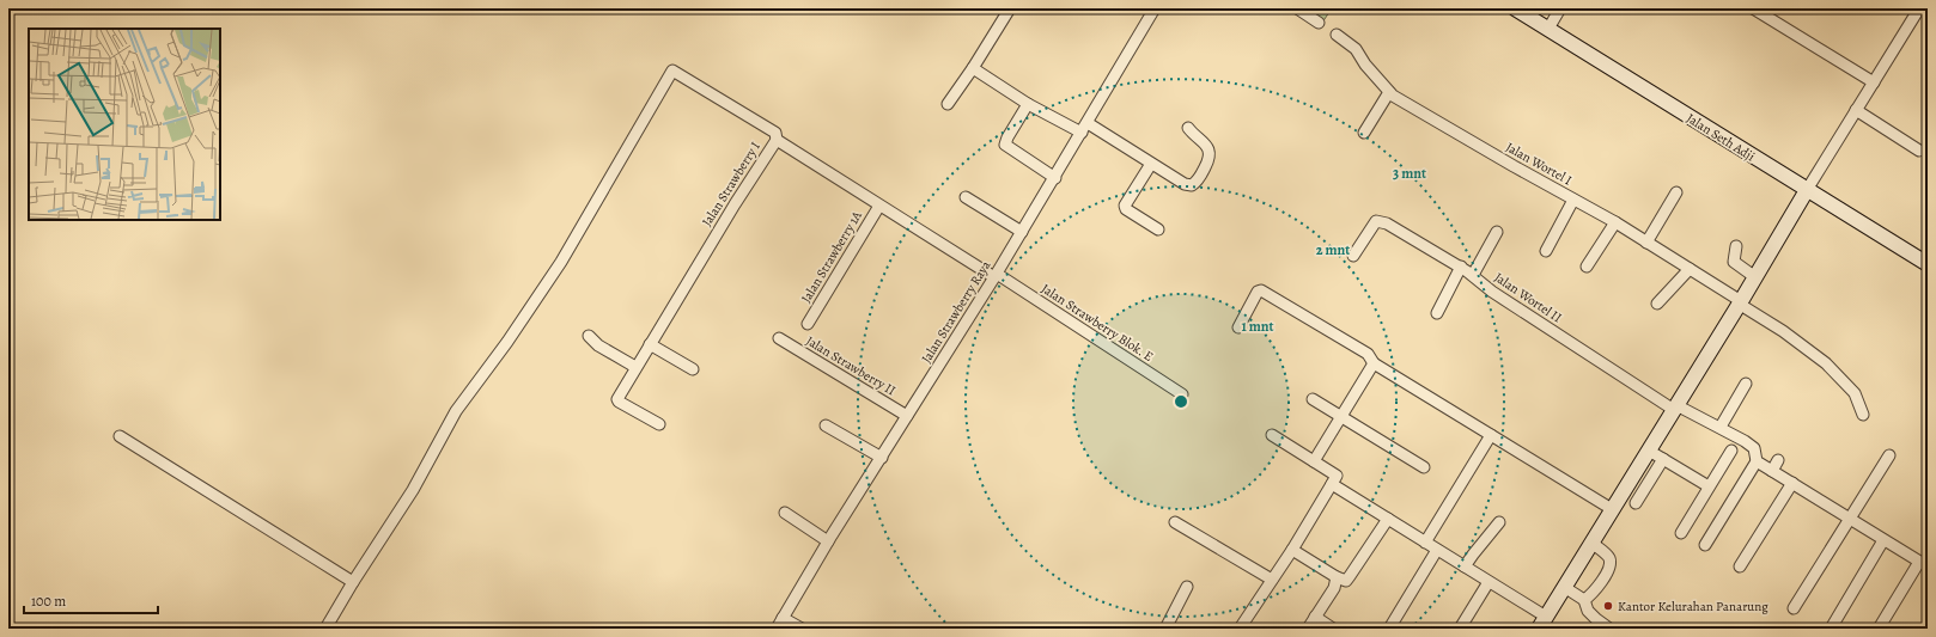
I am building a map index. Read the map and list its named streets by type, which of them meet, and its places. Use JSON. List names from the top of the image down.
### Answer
{
  "streets": {
    "street": [
      "Jalan Seth Adji",
      "Jalan Wortel I",
      "Jalan Strawberry I",
      "Jalan Strawberry 1A",
      "Jalan Wortel II",
      "Jalan Strawberry Raya",
      "Jalan Strawberry Blok. E",
      "Jalan Strawberry II"
    ]
  },
  "crossings": [
    ["Jalan Strawberry I", "Jalan Strawberry 1A"],
    ["Jalan Strawberry I", "Jalan Strawberry Raya"],
    ["Jalan Strawberry I", "Jalan Strawberry Blok. E"],
    ["Jalan Strawberry Raya", "Jalan Strawberry Blok. E"],
    ["Jalan Strawberry Raya", "Jalan Strawberry II"]
  ],
  "places": ["Kantor Kelurahan Panarung"],
  "scale_bar": "100 m",
  "rings": ["3 mnt", "2 mnt", "1 mnt"]
}
